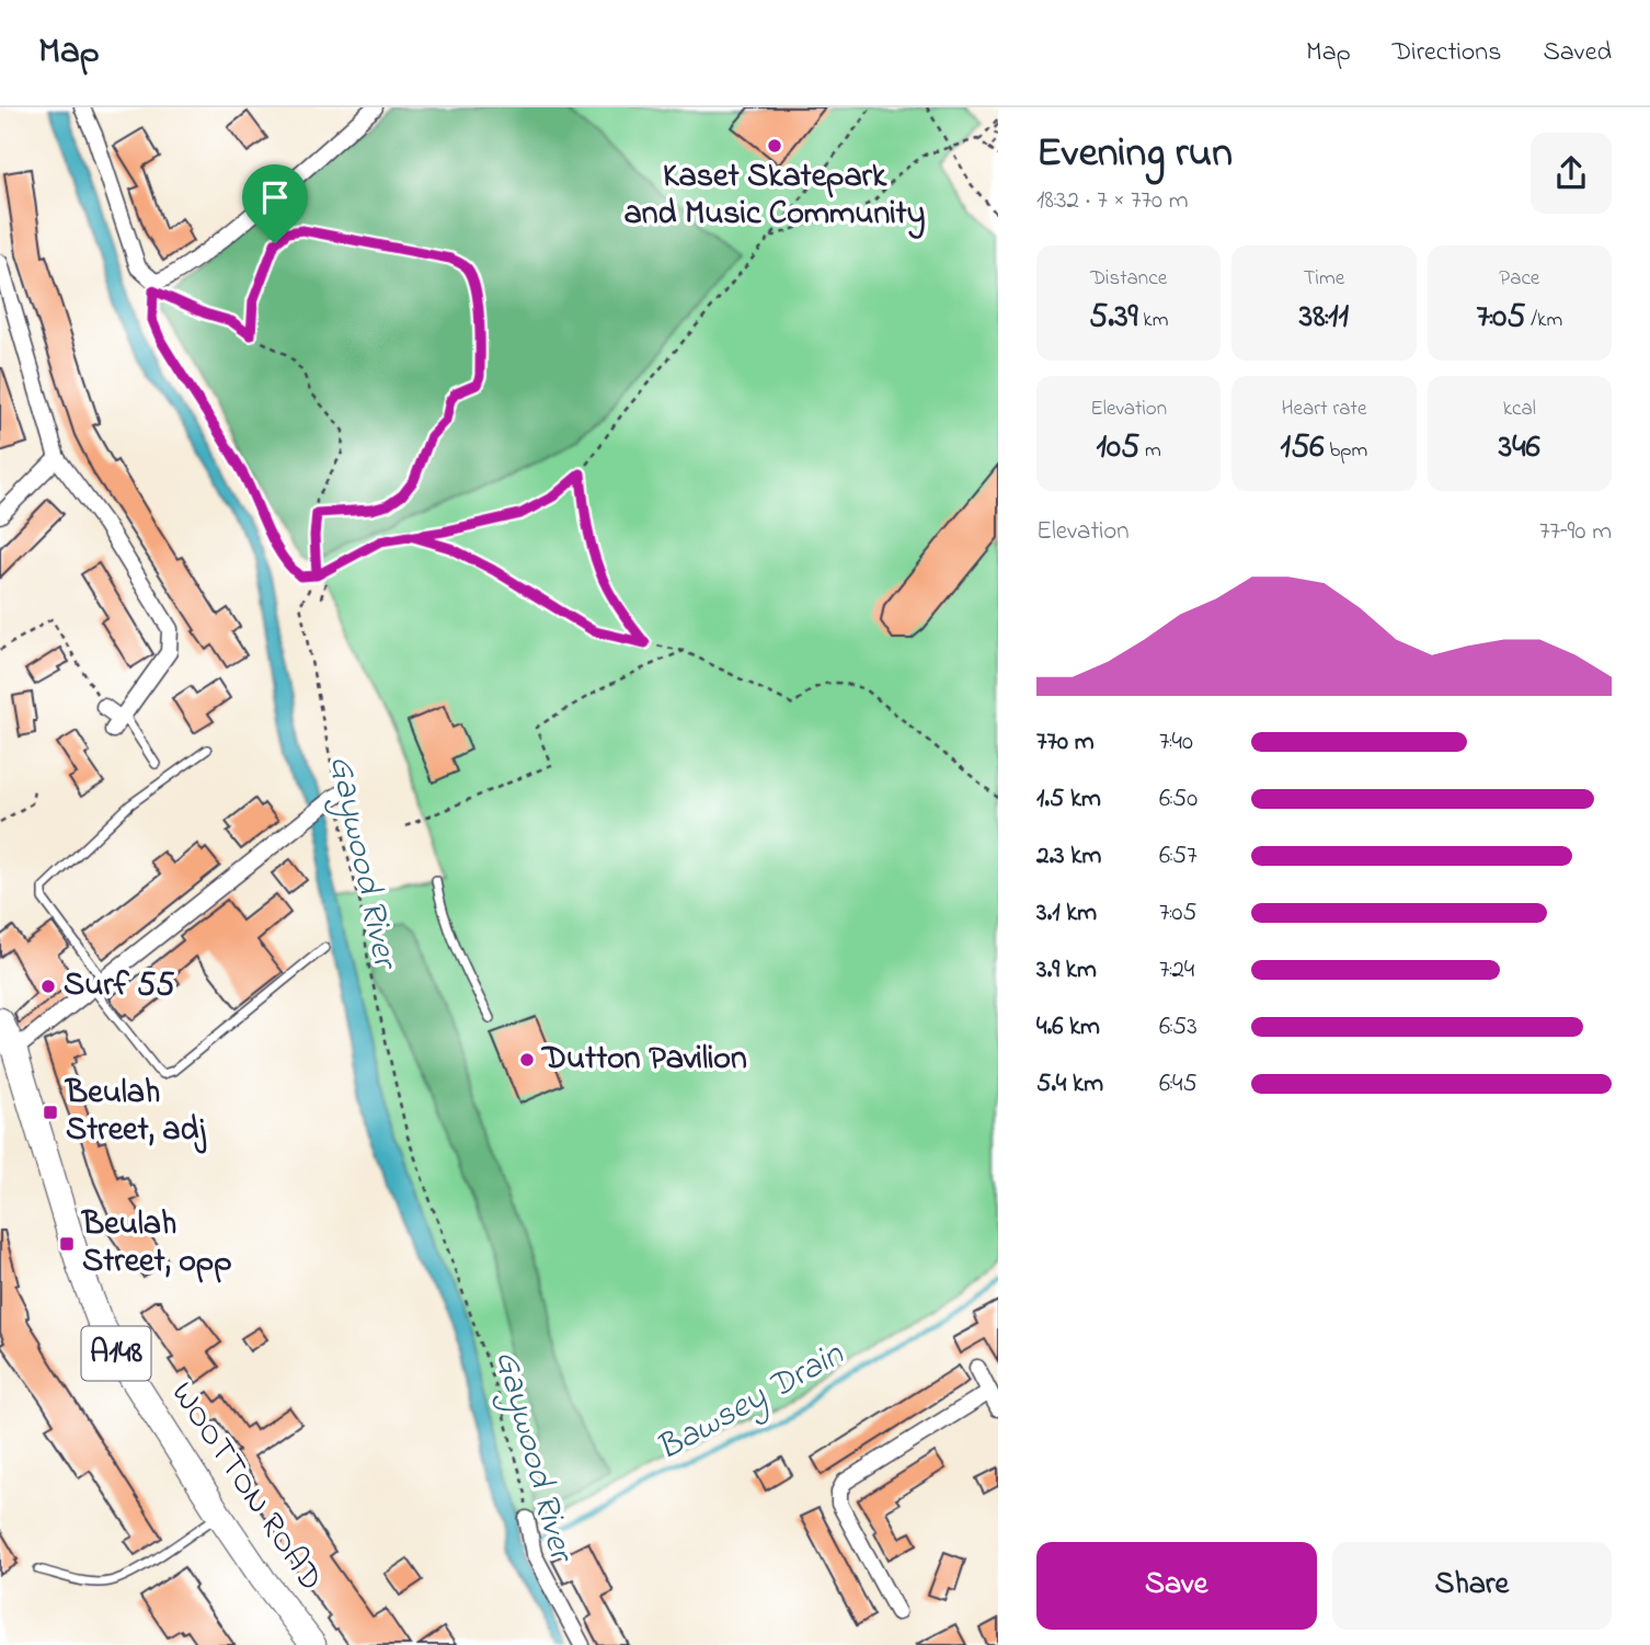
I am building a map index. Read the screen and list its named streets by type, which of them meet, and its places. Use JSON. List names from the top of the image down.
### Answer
{
  "streets": {
    "main road": ["A148", "WOOTTON ROAD"]
  },
  "water": ["Gaywood River", "Bawsey Drain"],
  "places": {
    "other": ["Kaset Skatepark and Music Community", "Surf 55", "Dutton Pavilion"],
    "transit": ["Beulah Street, adj", "Beulah Street, opp"]
  },
  "page": {
    "header": "Map",
    "nav": ["Map", "Directions", "Saved"],
    "heading": ["Evening run", "18:32 · 7 × 770 m"],
    "stats": [
      ["Distance", "5.39 km"],
      ["Time", "38:11"],
      ["Pace", "7:05 /km"],
      ["Elevation", "105 m"],
      ["Heart rate", "156 bpm"],
      ["kcal", "346"]
    ],
    "chart": ["Elevation", "77–90 m"],
    "list": [
      {
        "name": "770 m",
        "note": "7:40"
      },
      {
        "name": "1.5 km",
        "note": "6:50"
      },
      {
        "name": "2.3 km",
        "note": "6:57"
      },
      {
        "name": "3.1 km",
        "note": "7:05"
      },
      {
        "name": "3.9 km",
        "note": "7:24"
      },
      {
        "name": "4.6 km",
        "note": "6:53"
      },
      {
        "name": "5.4 km",
        "note": "6:45"
      }
    ],
    "buttons": ["Save", "Share"]
  }
}
